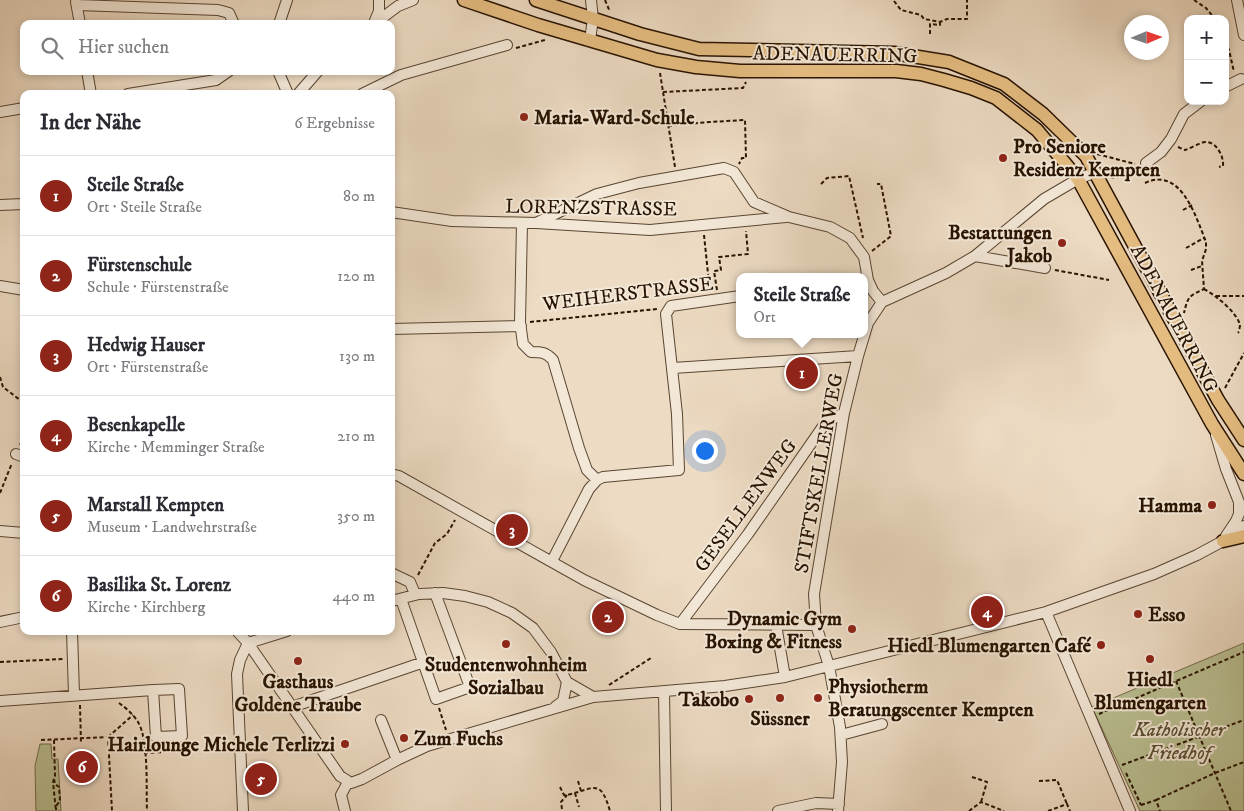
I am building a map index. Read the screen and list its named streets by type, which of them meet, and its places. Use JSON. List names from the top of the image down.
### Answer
{
  "streets": {
    "main road": ["ADENAUERRING"],
    "street": [
      "LORENZSTRASSE",
      "WEIHERSTRASSE",
      "STIFTSKELLERWEG",
      "GESELLENWEG"
    ]
  },
  "crossings": [
    ["STIFTSKELLERWEG", "GESELLENWEG"]
  ],
  "parks": ["Katholischer Friedhof"],
  "places": [
    "Maria-Ward-Schule",
    "Pro Seniore Residenz Kempten",
    "Bestattungen Jakob",
    "Hamma",
    "Esso",
    "Dynamic Gym Boxing & Fitness",
    "Studentenwohnheim Sozialbau",
    "Hiedl Blumengarten Café",
    "Hiedl Blumengarten",
    "Gasthaus Goldene Traube",
    "Süssner",
    "Physiotherm Beratungscenter Kempten",
    "Takobo",
    "Zum Fuchs",
    "Hairlounge Michele Terlizzi"
  ],
  "north": "right",
  "page": {
    "map_buttons": ["+", "−"],
    "search": "Hier suchen",
    "heading": ["In der Nähe", "6 Ergebnisse"],
    "list": [
      {
        "mark": "1",
        "name": "Steile Straße",
        "note": "Ort · Steile Straße",
        "value": "80 m"
      },
      {
        "mark": "2",
        "name": "Fürstenschule",
        "note": "Schule · Fürstenstraße",
        "value": "120 m"
      },
      {
        "mark": "3",
        "name": "Hedwig Hauser",
        "note": "Ort · Fürstenstraße",
        "value": "130 m"
      },
      {
        "mark": "4",
        "name": "Besenkapelle",
        "note": "Kirche · Memminger Straße",
        "value": "210 m"
      },
      {
        "mark": "5",
        "name": "Marstall Kempten",
        "note": "Museum · Landwehrstraße",
        "value": "350 m"
      },
      {
        "mark": "6",
        "name": "Basilika St. Lorenz",
        "note": "Kirche · Kirchberg",
        "value": "440 m"
      }
    ],
    "popup": ["Steile Straße", "Ort"],
    "pins": [
      "1",
      "3",
      "4",
      "2",
      "6",
      "5"
    ]
  }
}
